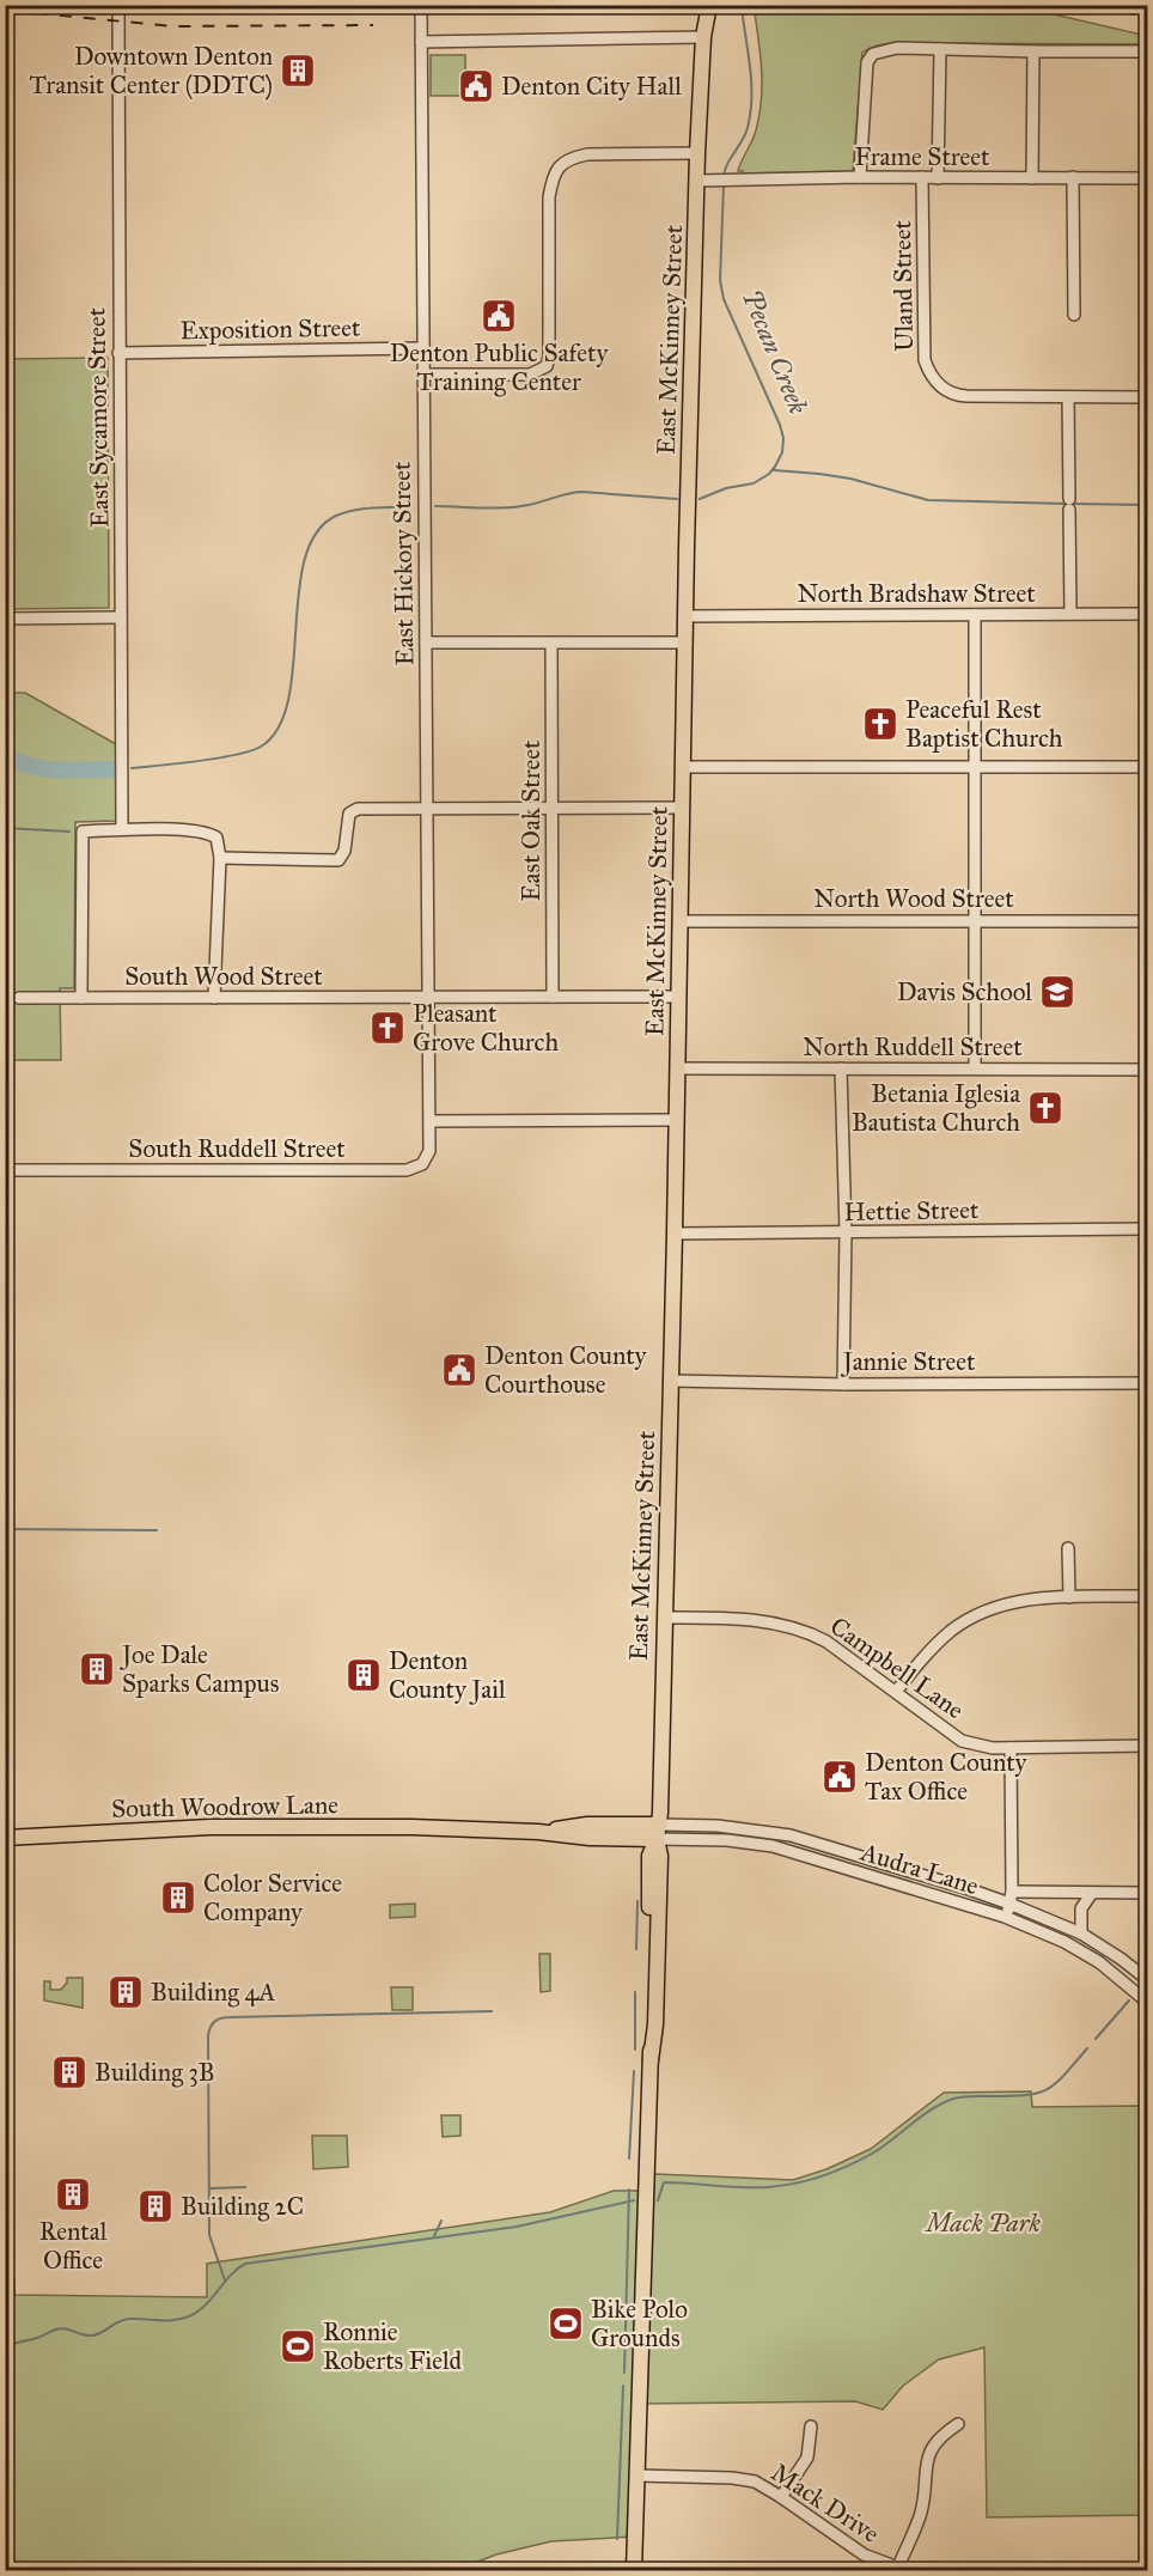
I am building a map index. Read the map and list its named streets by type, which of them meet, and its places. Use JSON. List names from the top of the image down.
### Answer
{
  "streets": {
    "main road": ["East McKinney Street", "South Woodrow Lane"],
    "street": [
      "Frame Street",
      "Uland Street",
      "Exposition Street",
      "East Sycamore Street",
      "East Hickory Street",
      "North Bradshaw Street",
      "East Oak Street",
      "North Wood Street",
      "South Wood Street",
      "North Ruddell Street",
      "South Ruddell Street",
      "Hettie Street",
      "Jannie Street",
      "Campbell Lane",
      "Audra Lane",
      "Mack Drive"
    ]
  },
  "crossings": [
    ["Frame Street", "Uland Street"],
    ["Frame Street", "East McKinney Street"],
    ["Exposition Street", "East Sycamore Street"],
    ["Exposition Street", "East Hickory Street"],
    ["East McKinney Street", "North Bradshaw Street"],
    ["East McKinney Street", "North Wood Street"],
    ["East McKinney Street", "North Ruddell Street"],
    ["East McKinney Street", "Hettie Street"],
    ["East McKinney Street", "Jannie Street"],
    ["East McKinney Street", "Campbell Lane"],
    ["East McKinney Street", "South Woodrow Lane"],
    ["East McKinney Street", "Audra Lane"],
    ["East McKinney Street", "Mack Drive"],
    ["East Hickory Street", "South Wood Street"],
    ["East Hickory Street", "South Ruddell Street"],
    ["South Woodrow Lane", "Audra Lane"]
  ],
  "water": ["Pecan Creek"],
  "parks": ["Mack Park"],
  "places": {
    "building": [
      "Downtown Denton Transit Center (DDTC)",
      "Joe Dale Sparks Campus",
      "Denton County Jail",
      "Color Service Company",
      "Building 4A",
      "Building 3B",
      "Rental Office",
      "Building 2C"
    ],
    "public building": [
      "Denton City Hall",
      "Denton Public Safety Training Center",
      "Denton County Courthouse",
      "Denton County Tax Office"
    ],
    "church": ["Peaceful Rest Baptist Church", "Pleasant Grove Church", "Betania Iglesia Bautista Church"],
    "school or university": ["Davis School"],
    "sports": ["Bike Polo Grounds", "Ronnie Roberts Field"]
  }
}
